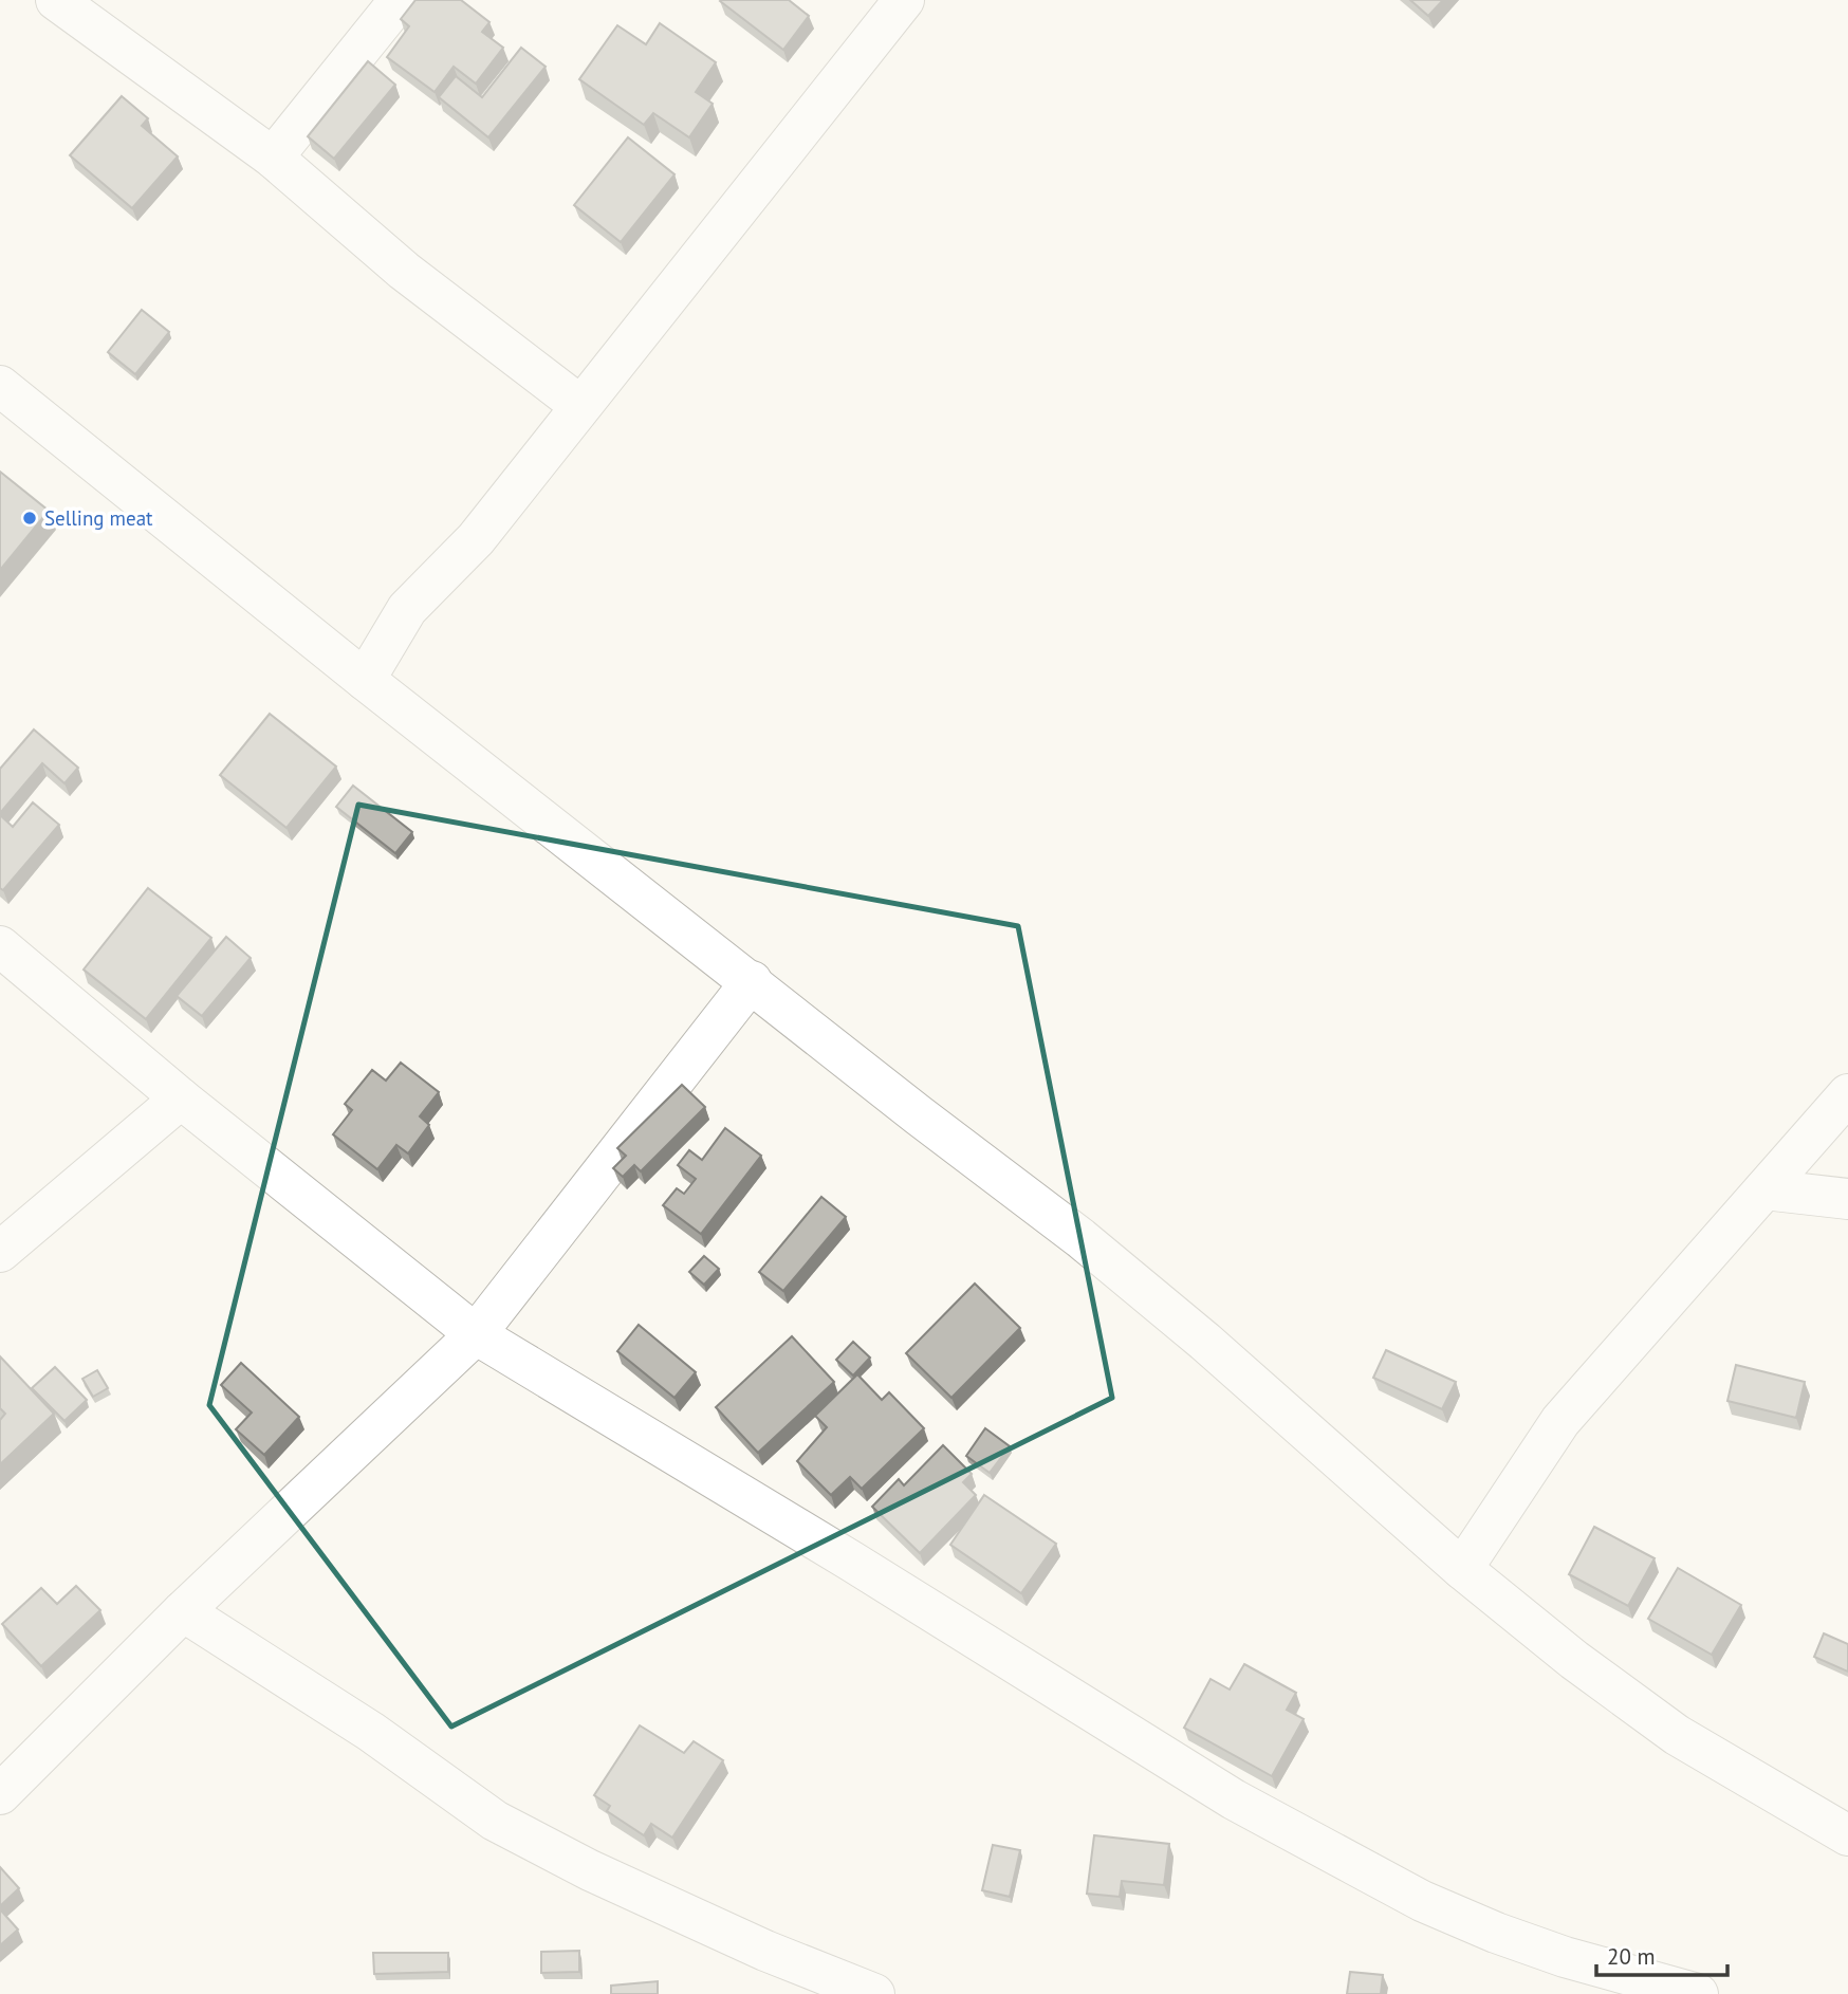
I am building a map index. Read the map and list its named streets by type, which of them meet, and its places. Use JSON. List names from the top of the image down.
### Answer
{
  "places": ["Selling meat"],
  "scale_bar": "20 m"
}
